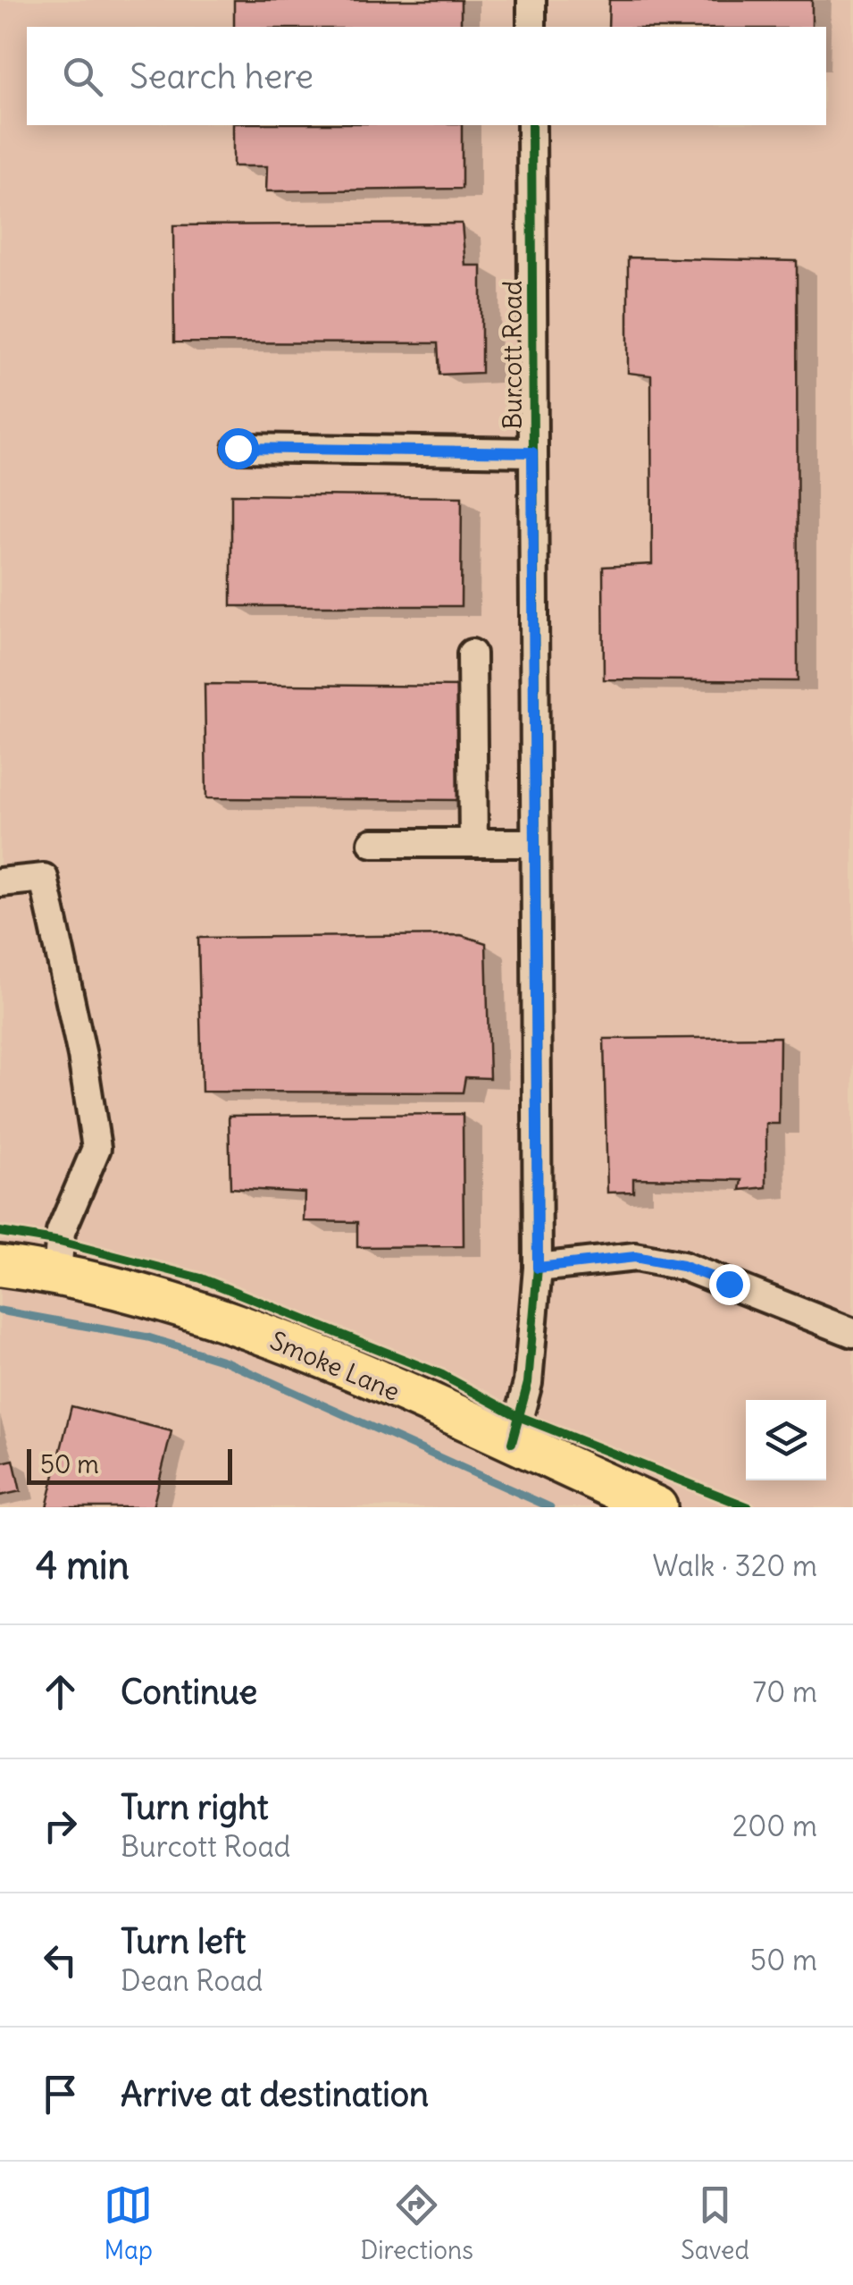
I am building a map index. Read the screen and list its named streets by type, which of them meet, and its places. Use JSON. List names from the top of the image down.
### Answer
{
  "streets": {
    "highway": ["Smoke Lane"],
    "street": ["Burcott Road"]
  },
  "crossings": [
    ["Burcott Road", "Smoke Lane"]
  ],
  "scale_bar": "50 m",
  "page": {
    "search": "Search here",
    "scale": "50 m",
    "heading": ["4 min", "Walk · 320 m"],
    "list": [
      ["Continue", "70 m"],
      ["Turn right", "Burcott Road", "200 m"],
      ["Turn left", "Dean Road", "50 m"],
      "Arrive at destination"
    ],
    "nav": ["Map", "Directions", "Saved"]
  }
}
